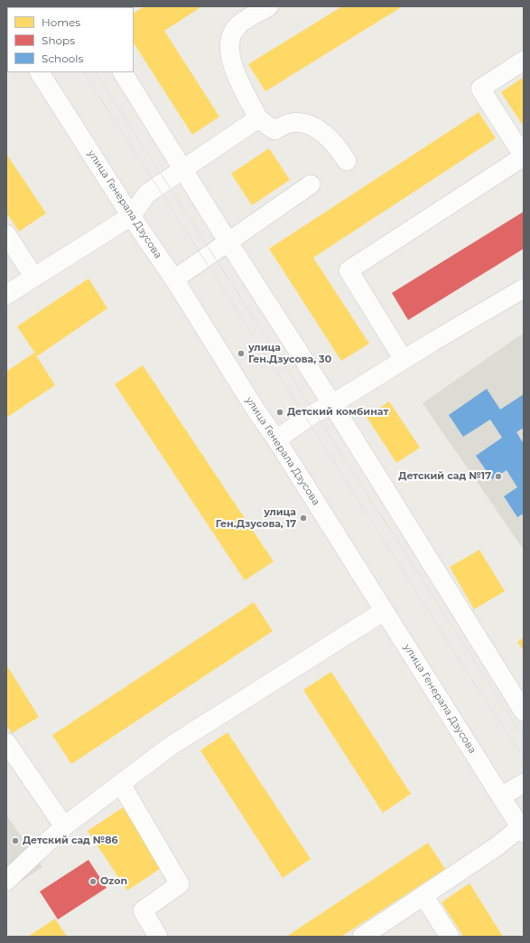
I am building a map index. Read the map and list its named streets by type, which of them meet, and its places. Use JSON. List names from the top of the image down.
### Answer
{
  "streets": {
    "street": ["улица Генерала Дзусова"]
  },
  "places": [
    "улица Ген.Дзусова, 30",
    "Детский комбинат",
    "Детский сад №17",
    "улица Ген.Дзусова, 17",
    "Детский сад №86",
    "Ozon"
  ],
  "legend": ["Homes", "Shops", "Schools"]
}
